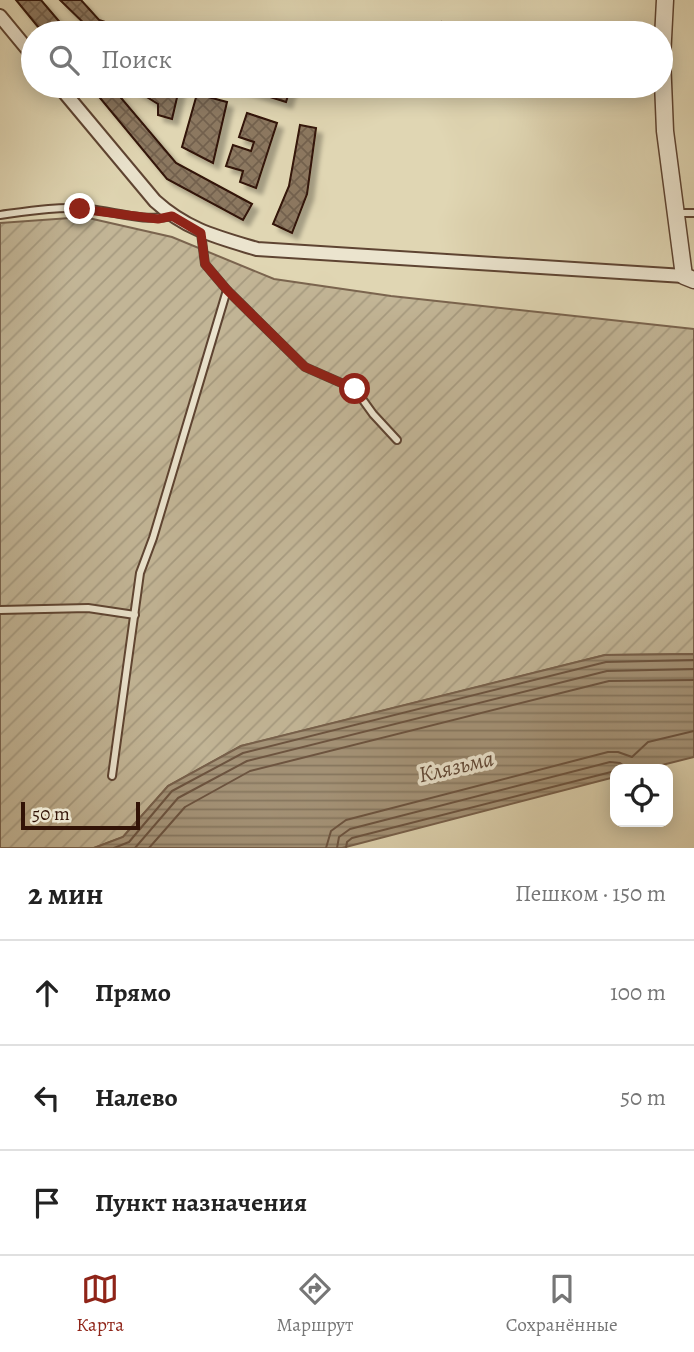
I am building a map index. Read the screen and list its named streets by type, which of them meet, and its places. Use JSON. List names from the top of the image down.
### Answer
{
  "water": ["Клязьма"],
  "scale_bar": "50 m",
  "page": {
    "search": "Поиск",
    "scale": "50 m",
    "heading": ["2 мин", "Пешком · 150 m"],
    "list": [
      ["Прямо", "100 m"],
      ["Налево", "50 m"],
      "Пункт назначения"
    ],
    "nav": ["Карта", "Маршрут", "Сохранённые"]
  }
}
